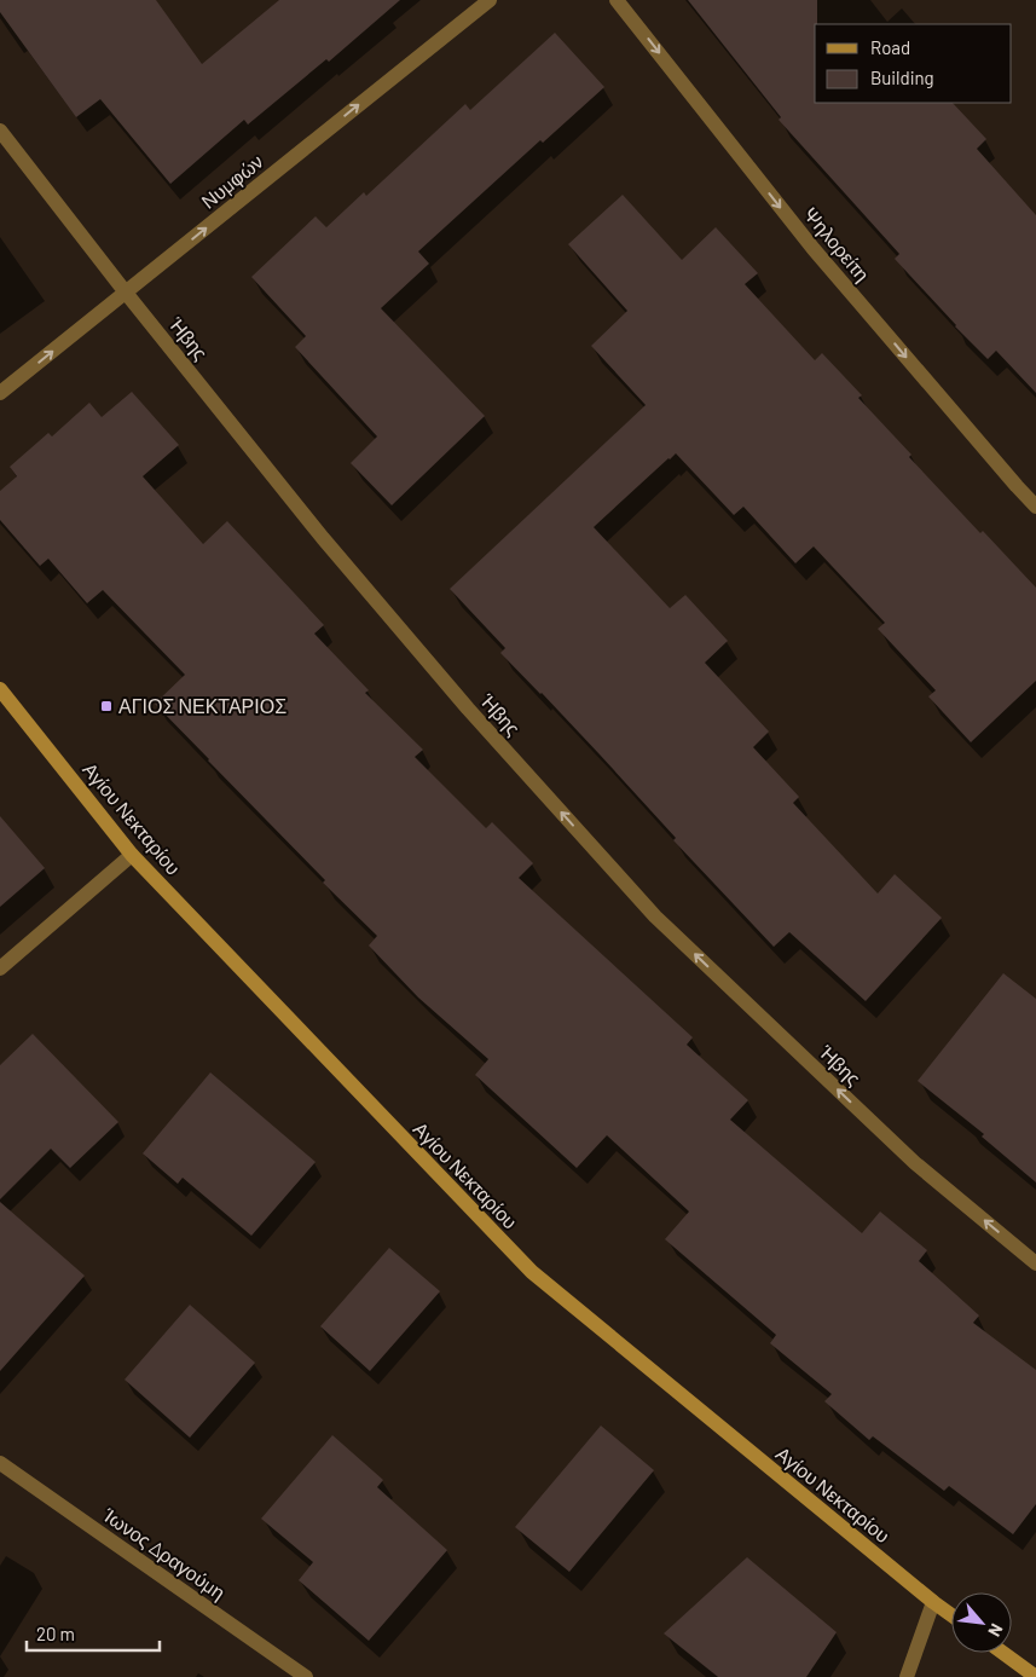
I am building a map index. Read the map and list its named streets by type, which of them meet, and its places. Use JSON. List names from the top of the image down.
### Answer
{
  "streets": {
    "street": [
      "Νυμφών",
      "Ψηλορείτη",
      "Ήβης",
      "Αγίου Νεκταρίου",
      "Ίωνος Δραγούμη"
    ]
  },
  "crossings": [
    ["Νυμφών", "Ήβης"]
  ],
  "one_way": ["Νυμφών", "Ψηλορείτη", "Ήβης"],
  "places": {
    "transit": ["ΑΓΙΟΣ ΝΕΚΤΑΡΙΟΣ"]
  },
  "legend": ["Road", "Building"],
  "scale_bar": "20 m",
  "north": "bottom right"
}
